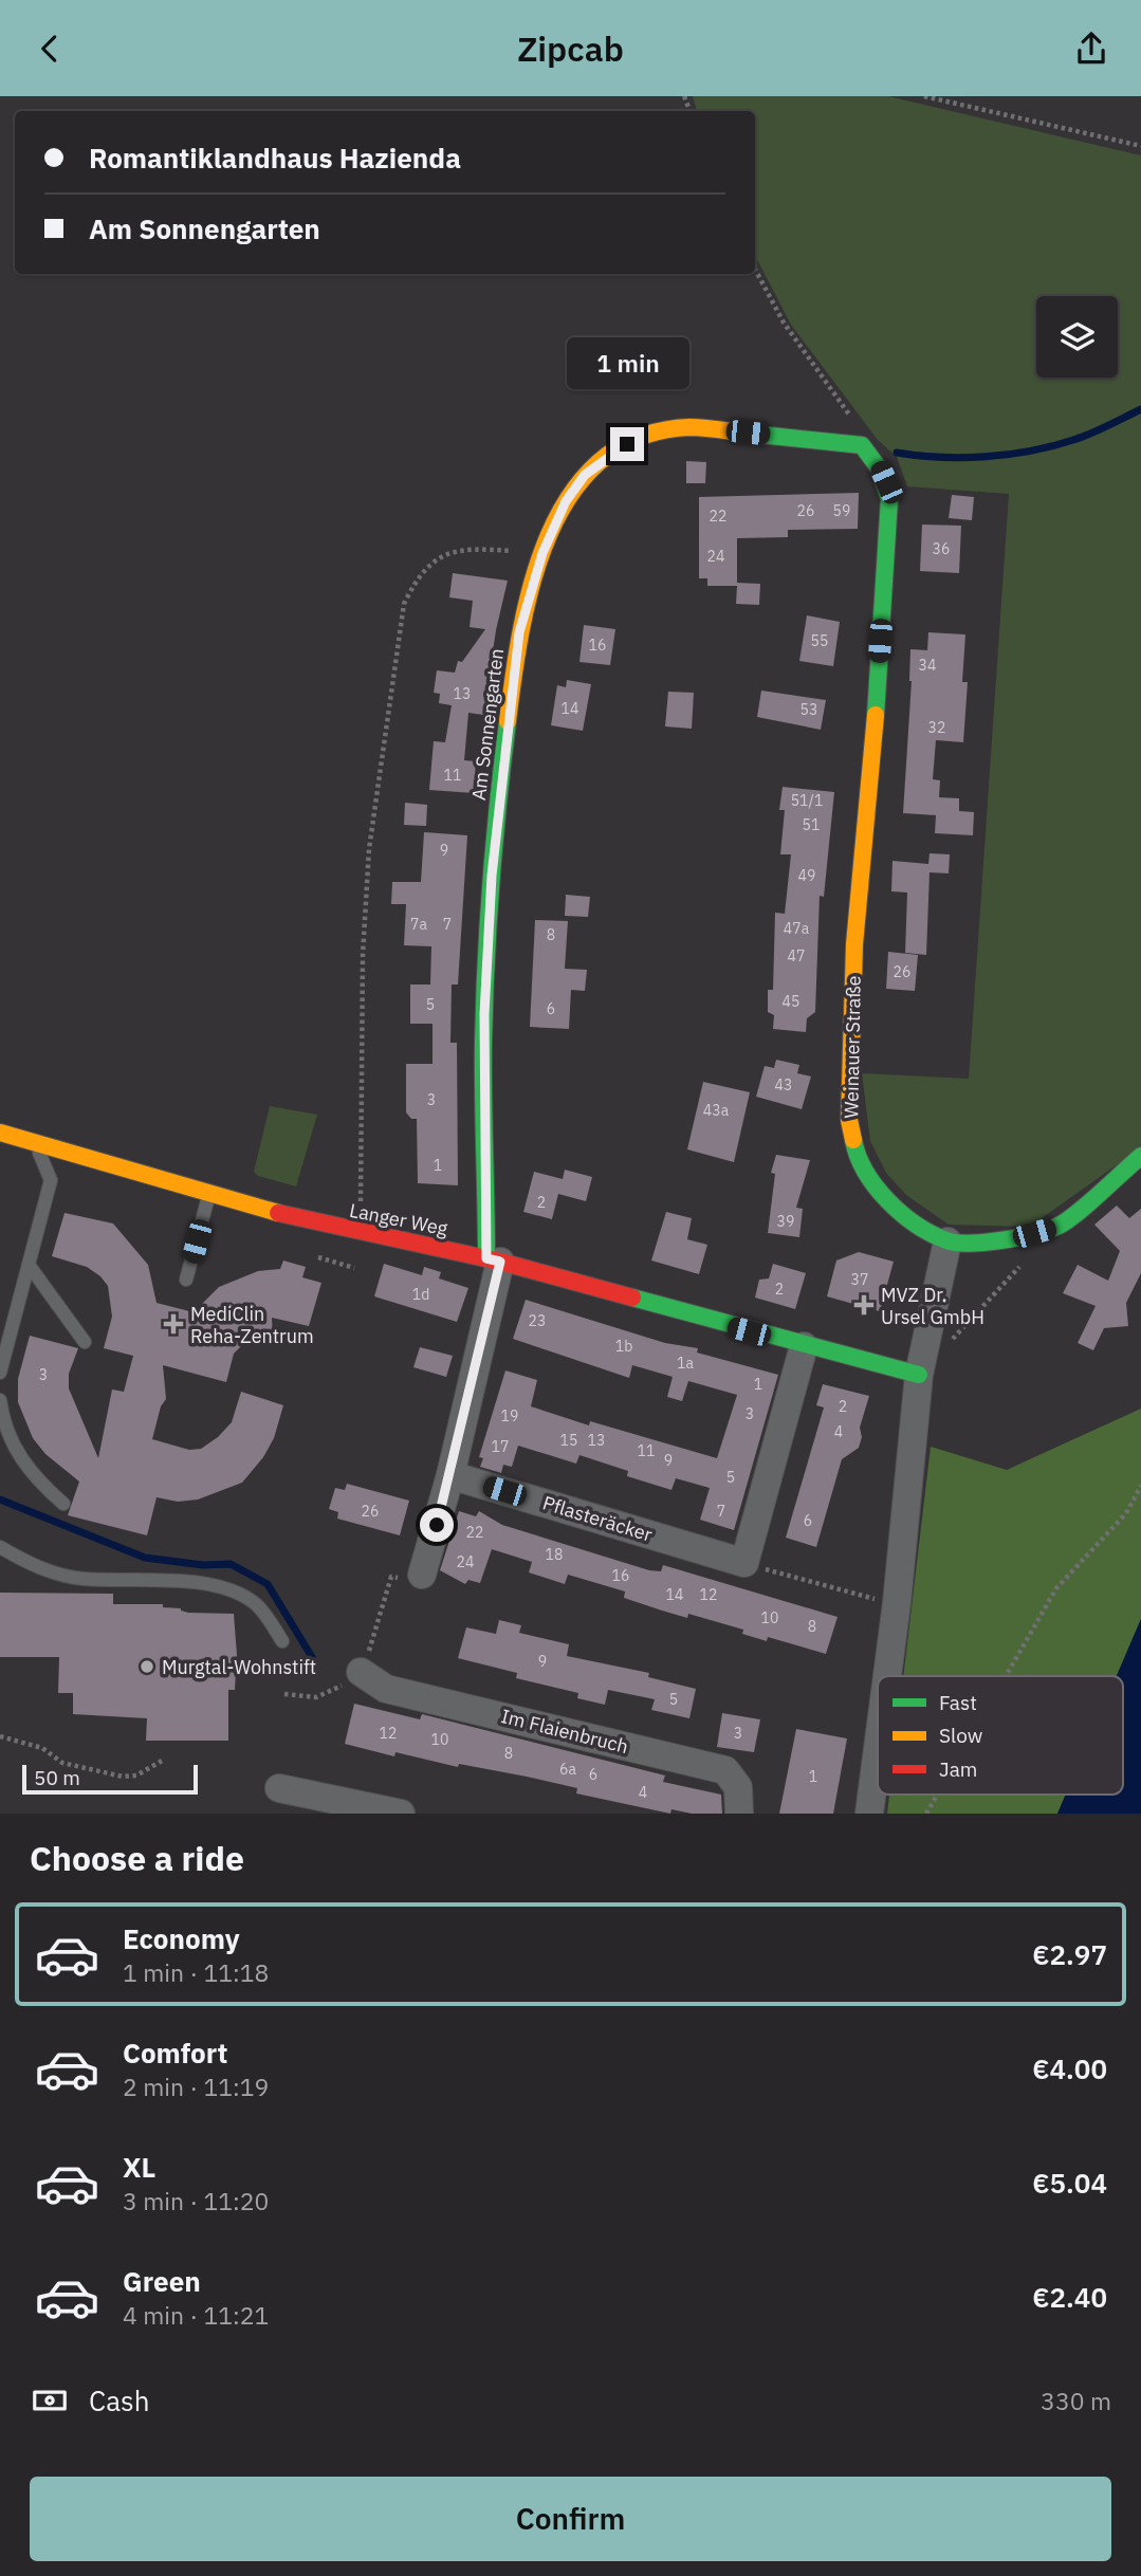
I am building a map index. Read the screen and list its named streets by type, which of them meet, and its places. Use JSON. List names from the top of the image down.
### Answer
{
  "streets": {
    "street": [
      "Am Sonnengarten",
      "Weinauer Straße",
      "Langer Weg",
      "Pflasteräcker",
      "Im Flaienbruch"
    ]
  },
  "crossings": [
    ["Am Sonnengarten", "Weinauer Straße"],
    ["Am Sonnengarten", "Langer Weg"]
  ],
  "places": {
    "health": ["MVZ Dr. Ursel GmbH", "MediClin Reha-Zentrum"],
    "other": ["Murgtal-Wohnstift"]
  },
  "house_numbers": [
    "26",
    "59",
    "22",
    "36",
    "24",
    "55",
    "16",
    "34",
    "13",
    "14",
    "53",
    "32",
    "11",
    "51/1",
    "51",
    "9",
    "49",
    "7a",
    "7",
    "47a",
    "8",
    "47",
    "26",
    "45",
    "5",
    "6",
    "43",
    "3",
    "43a",
    "1",
    "2",
    "39",
    "37",
    "2",
    "1d",
    "23",
    "1b",
    "1a",
    "3",
    "1",
    "2",
    "3",
    "19",
    "4",
    "15",
    "13",
    "17",
    "11",
    "9",
    "5",
    "26",
    "7",
    "6",
    "22",
    "18",
    "24",
    "16",
    "14",
    "12",
    "10",
    "8",
    "9",
    "5",
    "12",
    "3",
    "10",
    "8",
    "6a",
    "6",
    "1",
    "4"
  ],
  "legend": ["Fast", "Slow", "Jam"],
  "scale_bar": "50 m",
  "page": {
    "header": "Zipcab",
    "banner": ["Romantiklandhaus Hazienda", "Am Sonnengarten"],
    "bubble": "1 min",
    "scale": "50 m",
    "heading": "Choose a ride",
    "list": [
      {
        "name": "Economy",
        "note": "1 min · 11:18",
        "value": "€2.97"
      },
      {
        "name": "Comfort",
        "note": "2 min · 11:19",
        "value": "€4.00"
      },
      {
        "name": "XL",
        "note": "3 min · 11:20",
        "value": "€5.04"
      },
      {
        "name": "Green",
        "note": "4 min · 11:21",
        "value": "€2.40"
      }
    ],
    "pay": ["Cash", "330 m"],
    "buttons": "Confirm"
  }
}
